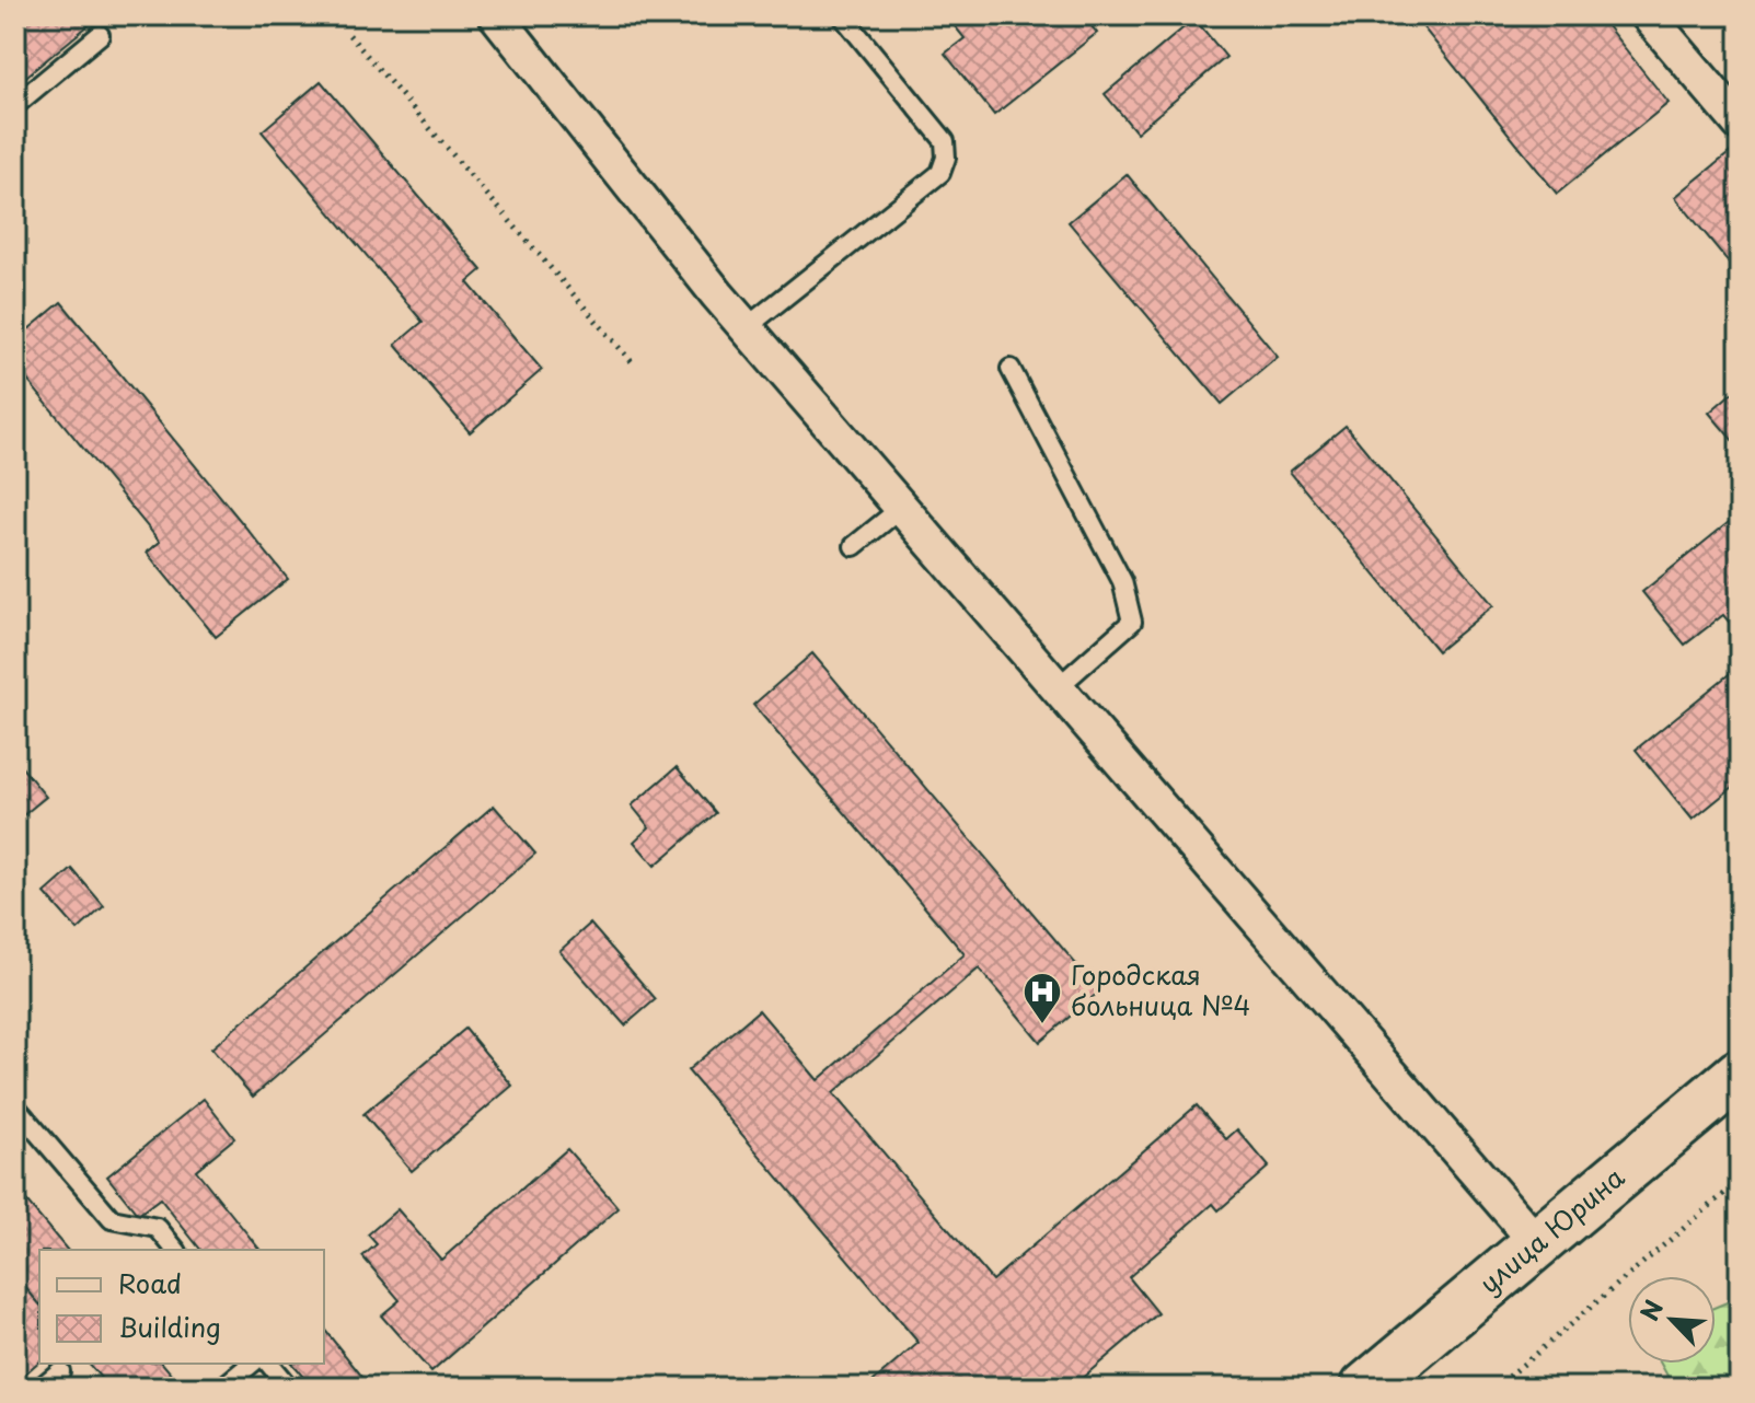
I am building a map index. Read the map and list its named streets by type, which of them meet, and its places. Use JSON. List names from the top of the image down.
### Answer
{
  "streets": {
    "main road": ["улица Юрина"]
  },
  "places": {
    "hospital": ["Городская больница №4"]
  },
  "legend": ["Road", "Building"],
  "north": "top left"
}
